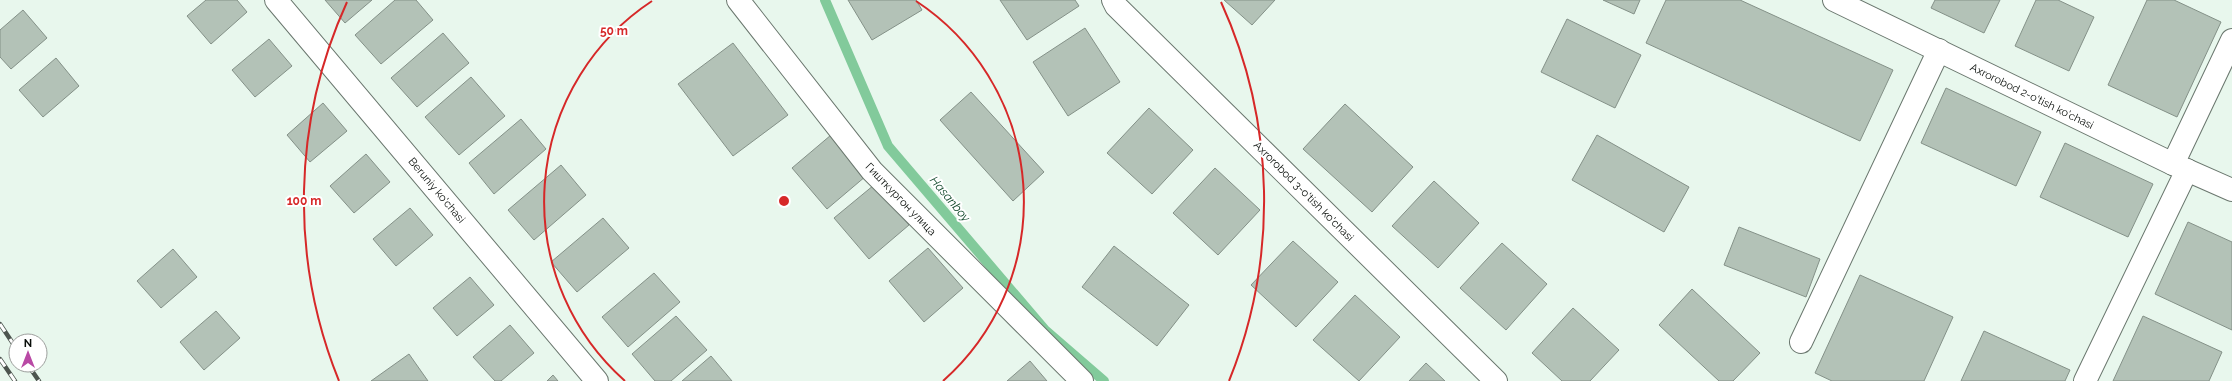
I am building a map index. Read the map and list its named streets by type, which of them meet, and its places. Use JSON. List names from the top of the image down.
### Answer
{
  "streets": {
    "street": [
      "Axrorobod 2-o'tish ko'chasi",
      "Beruniy ko'chasi",
      "Axrorobod 3-o'tish ko'chasi",
      "Гишткургон улица"
    ]
  },
  "water": ["Hasanboy"],
  "north": "top",
  "rings": ["50 m", "100 m"]
}
